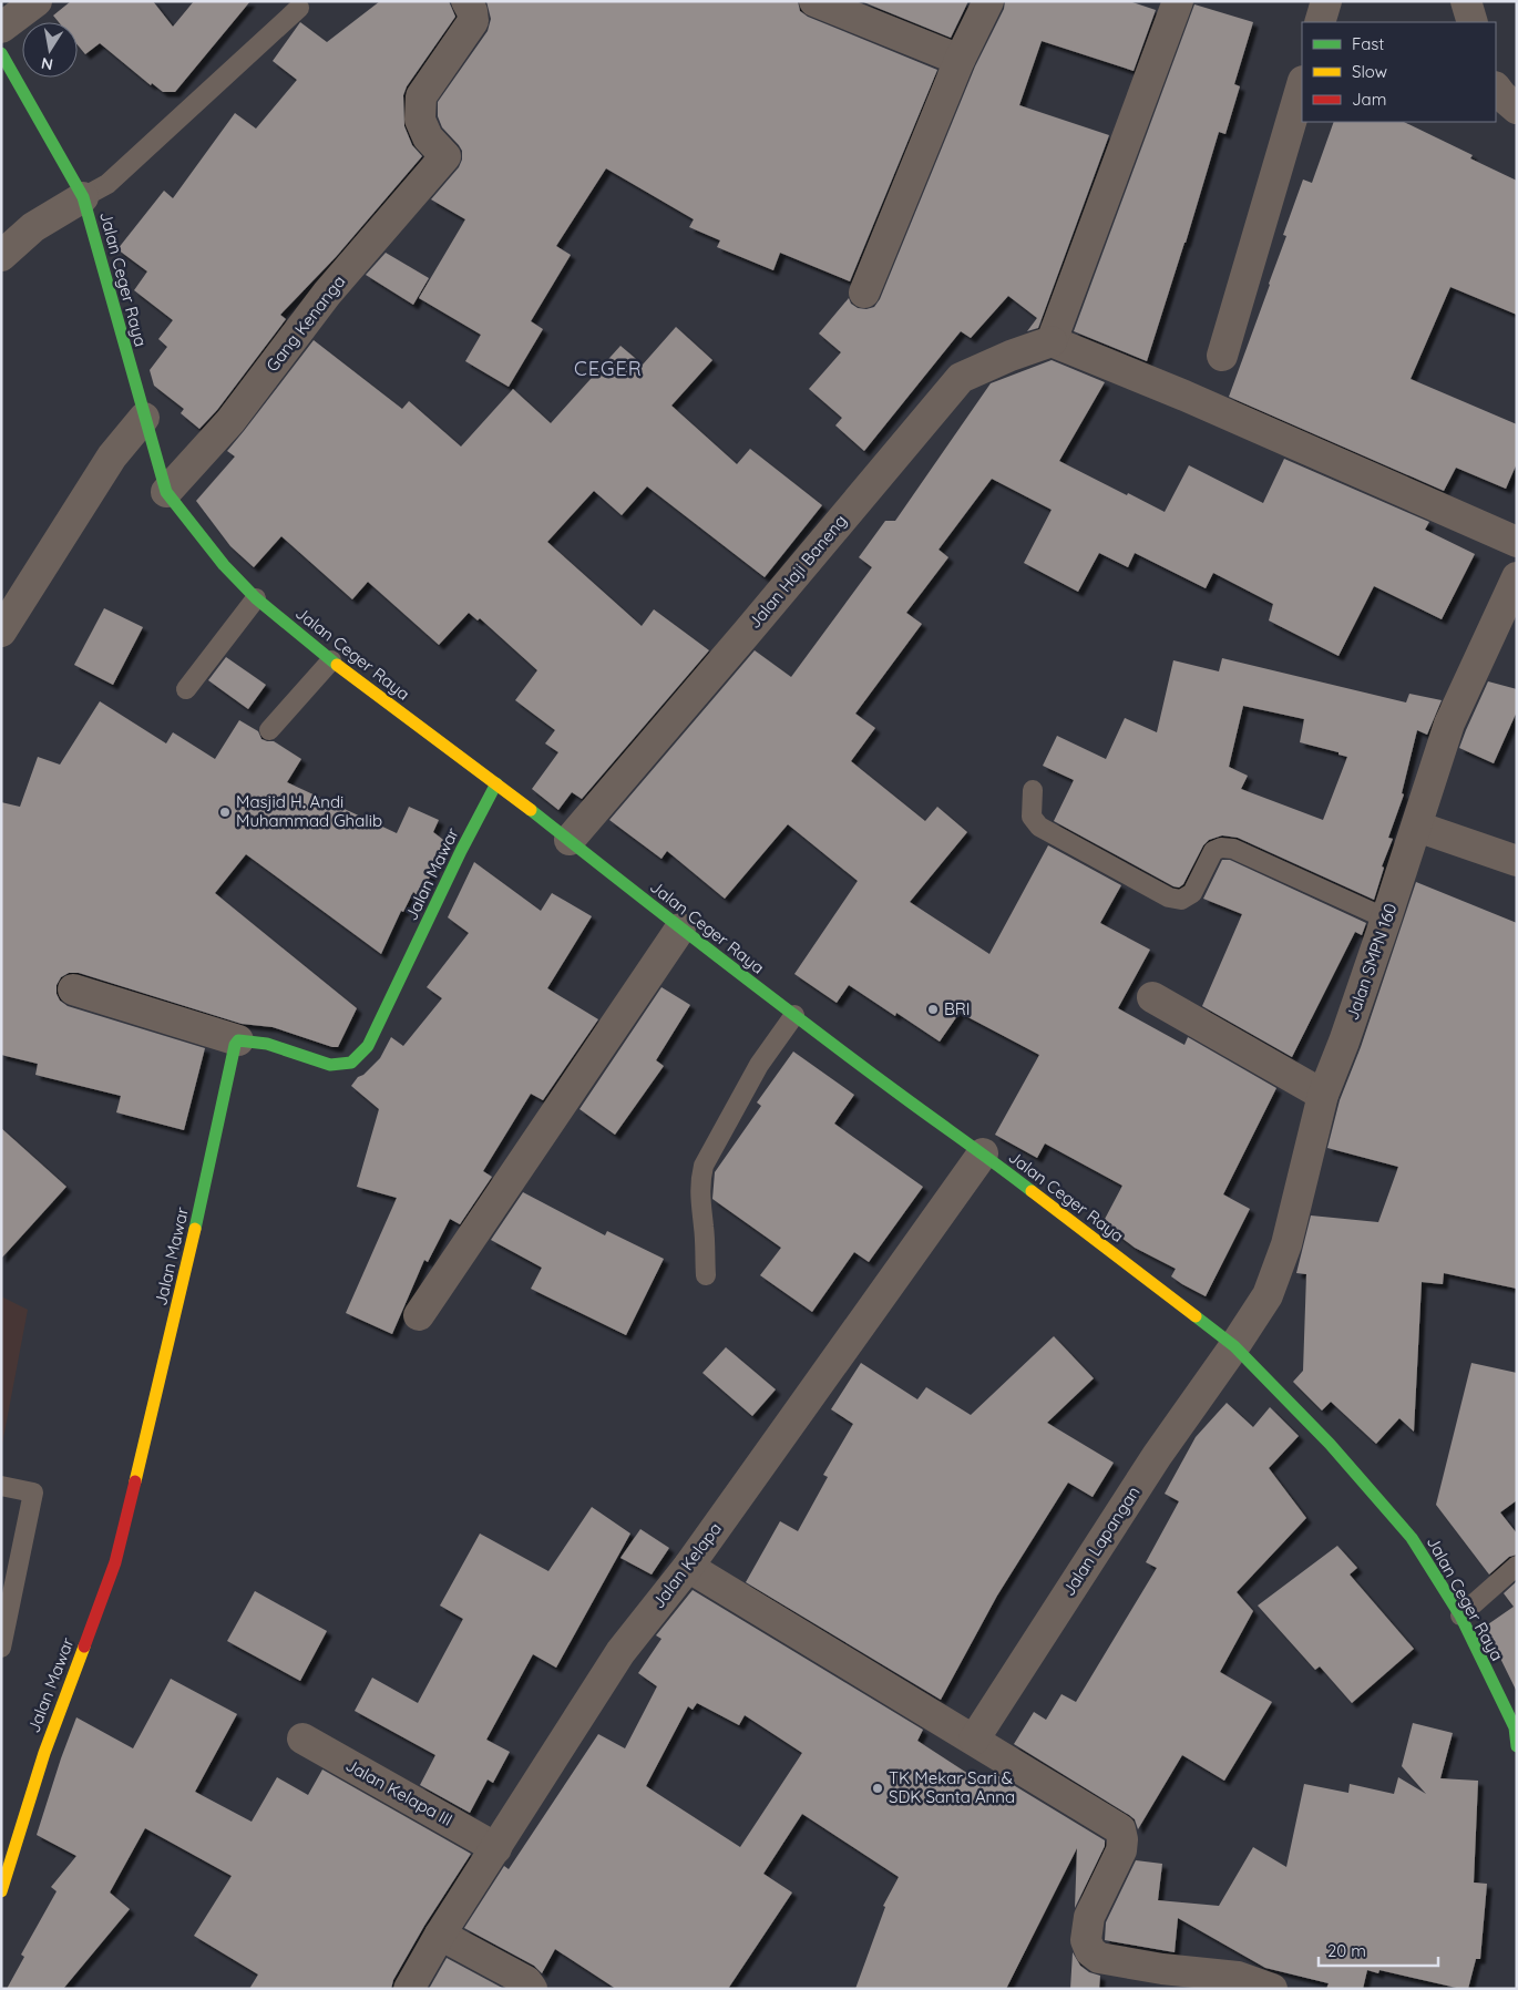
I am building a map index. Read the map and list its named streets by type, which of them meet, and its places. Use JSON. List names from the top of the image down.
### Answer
{
  "streets": {
    "main road": ["Jalan Ceger Raya", "Jalan Mawar"],
    "street": [
      "Gang Kenanga",
      "Jalan Haji Baneng",
      "Jalan SMPN 160",
      "Jalan Lapangan",
      "Jalan Kelapa",
      "Jalan Kelapa III"
    ]
  },
  "crossings": [
    ["Jalan Ceger Raya", "Gang Kenanga"],
    ["Jalan Ceger Raya", "Jalan Haji Baneng"],
    ["Jalan Ceger Raya", "Jalan Mawar"],
    ["Jalan Ceger Raya", "Jalan SMPN 160"],
    ["Jalan Ceger Raya", "Jalan Lapangan"],
    ["Jalan Ceger Raya", "Jalan Kelapa"],
    ["Jalan SMPN 160", "Jalan Lapangan"],
    ["Jalan Kelapa", "Jalan Kelapa III"]
  ],
  "districts": ["CEGER"],
  "places": ["Masjid H. Andi Muhammad Ghalib", "BRI", "TK Mekar Sari & SDK Santa Anna"],
  "legend": ["Fast", "Slow", "Jam"],
  "scale_bar": "20 m",
  "north": "bottom"
}
